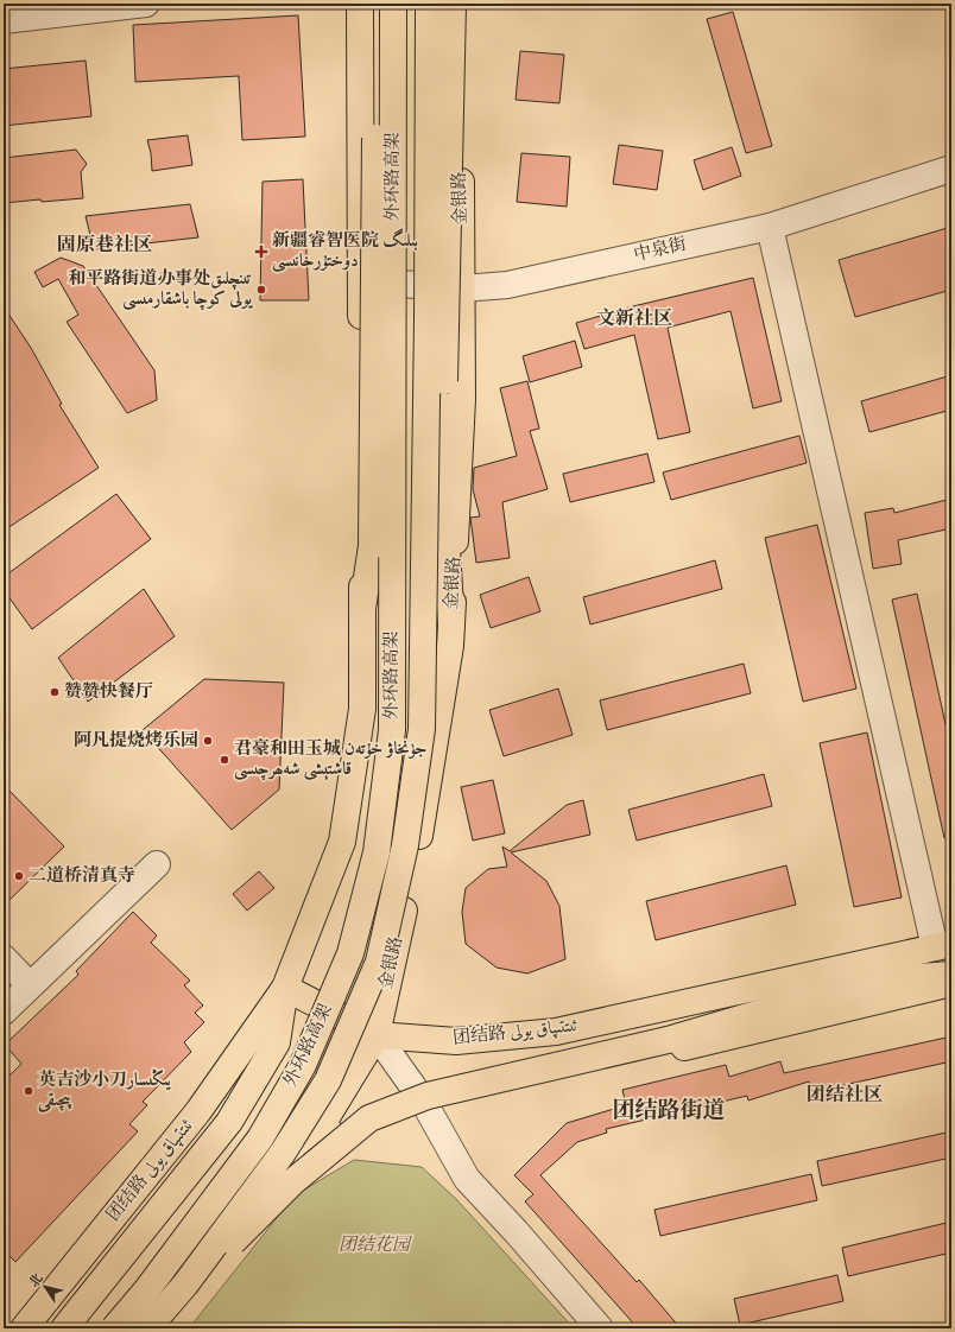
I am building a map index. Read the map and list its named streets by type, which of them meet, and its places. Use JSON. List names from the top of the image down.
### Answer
{
  "streets": {
    "main road": ["外环路高架", "金银路", "团结路 ئىتتىپاق يولى"],
    "street": ["中泉街"]
  },
  "crossings": [
    ["金银路", "中泉街"],
    ["金银路", "团结路 ئىتتىپاق يولى"]
  ],
  "districts": [
    "固原巷社区",
    "文新社区",
    "团结社区",
    "团结路街道"
  ],
  "parks": ["团结花园"],
  "places": {
    "health": ["新疆睿智医院 بىلىگ دوختۇرخانىسى"],
    "other": [
      "和平路街道办事处تىنچلىق يولى كوچا باشقارمىسى",
      "赞赞快餐厅",
      "阿凡提烧烤乐园",
      "君豪和田玉城 جۈنخاۋ خۇتەن قاشتېشى شەھرچىسى",
      "二道桥清真寺",
      "英吉沙小刀يىڭىسار پىچىقى"
    ]
  },
  "north": "top left"
}
